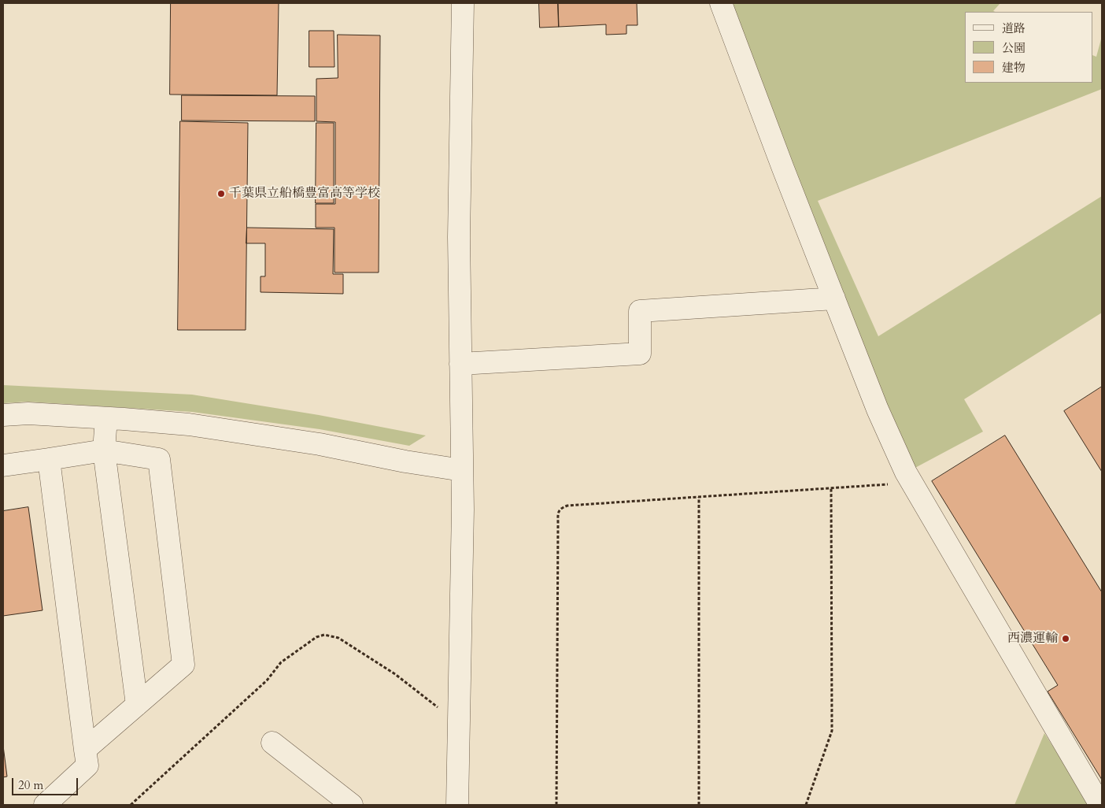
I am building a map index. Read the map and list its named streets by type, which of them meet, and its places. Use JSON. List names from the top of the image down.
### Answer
{
  "places": ["千葉県立船橋豊富高等学校", "西濃運輸"],
  "legend": ["道路", "公園", "建物"],
  "scale_bar": "20 m"
}
